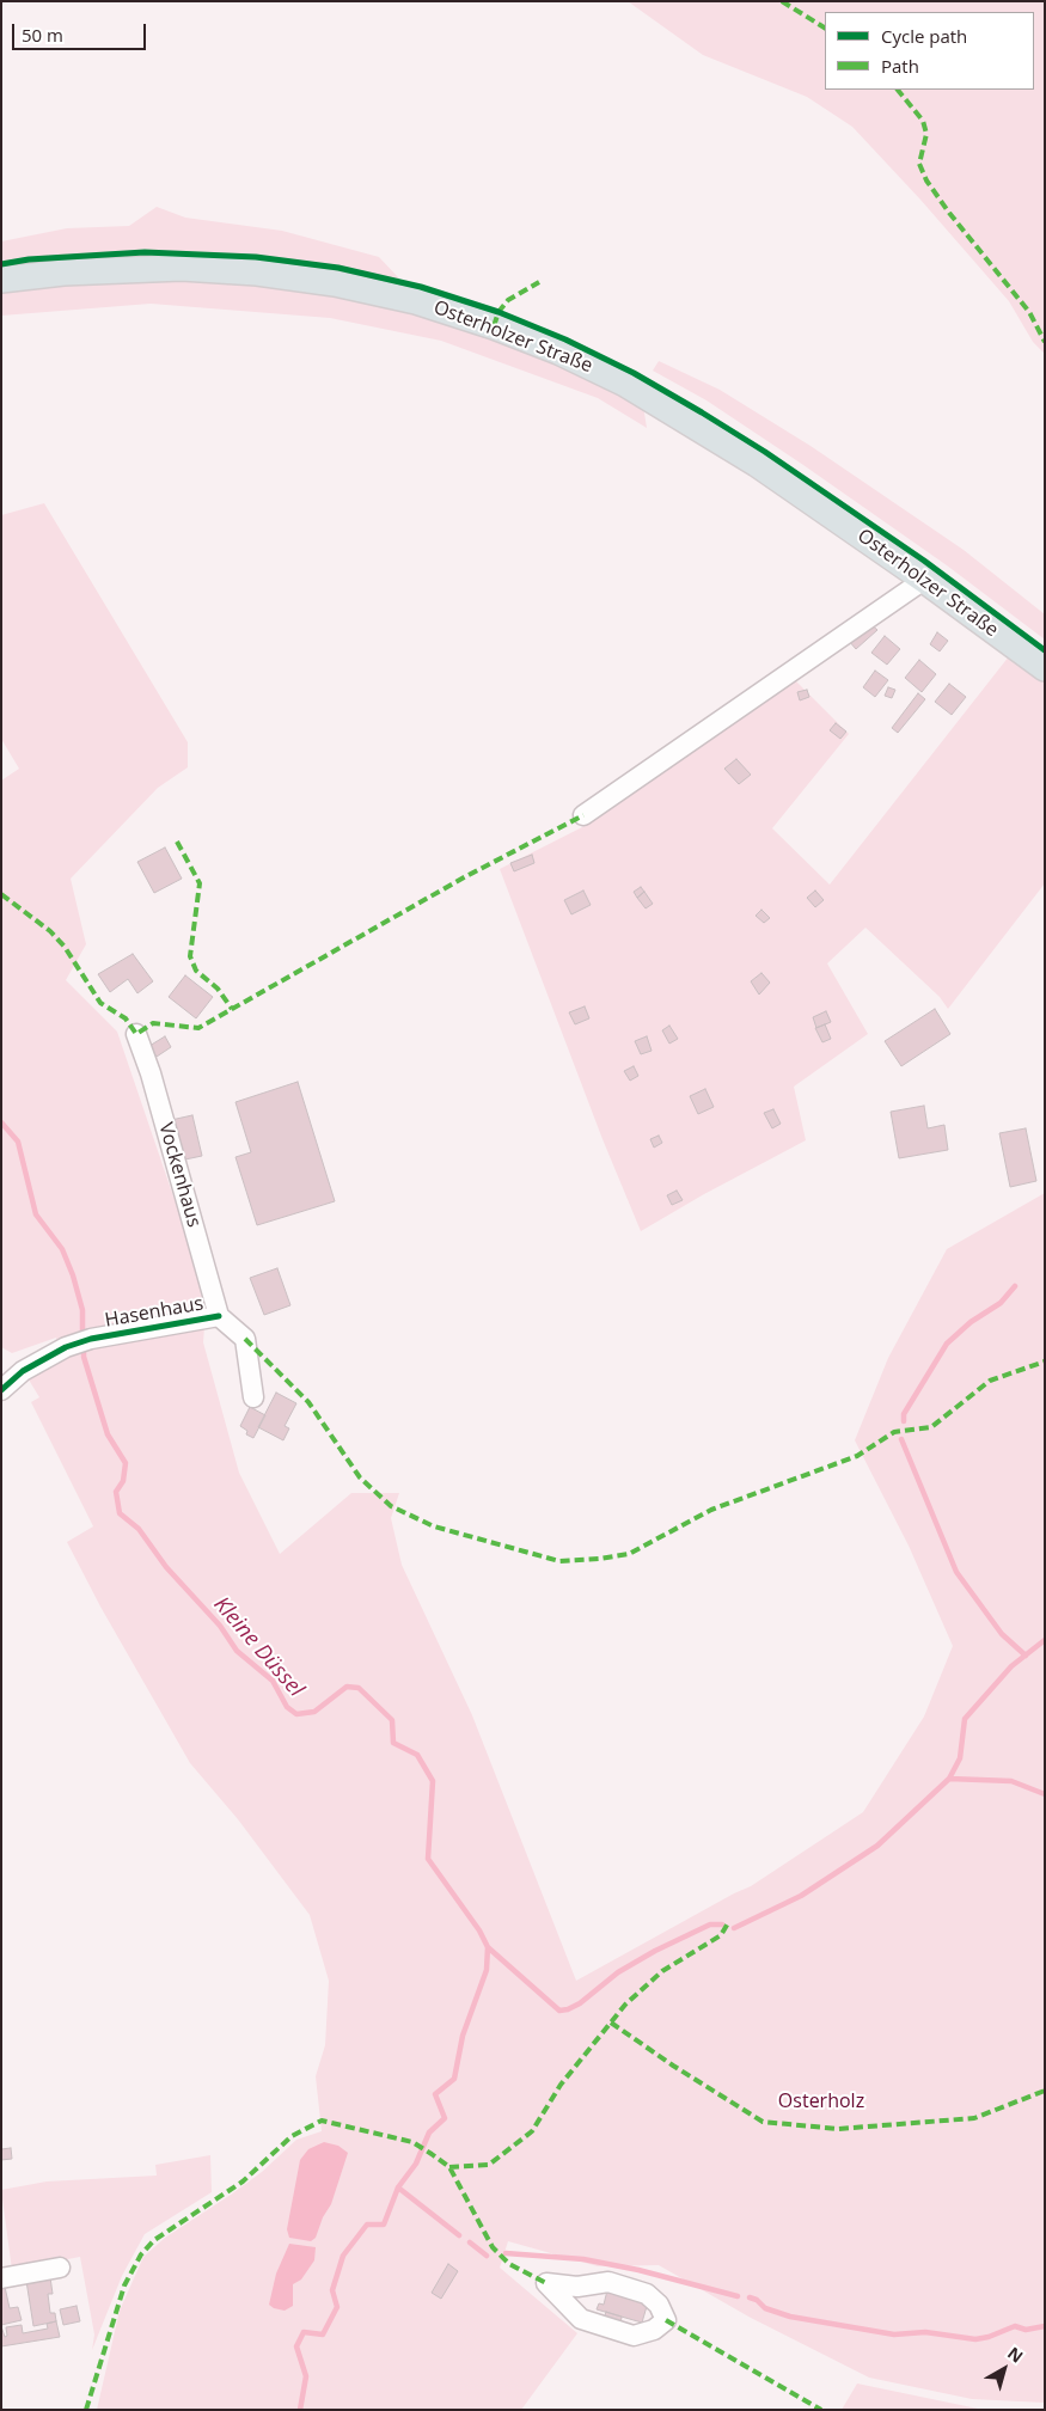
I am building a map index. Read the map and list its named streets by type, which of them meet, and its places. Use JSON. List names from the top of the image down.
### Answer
{
  "streets": {
    "main road": ["Osterholzer Straße"],
    "street": ["Vockenhaus", "Hasenhaus"]
  },
  "crossings": [
    ["Vockenhaus", "Hasenhaus"]
  ],
  "water": ["Kleine Düssel"],
  "parks": ["Osterholz"],
  "legend": ["Cycle path", "Path"],
  "scale_bar": "50 m",
  "north": "top right"
}
